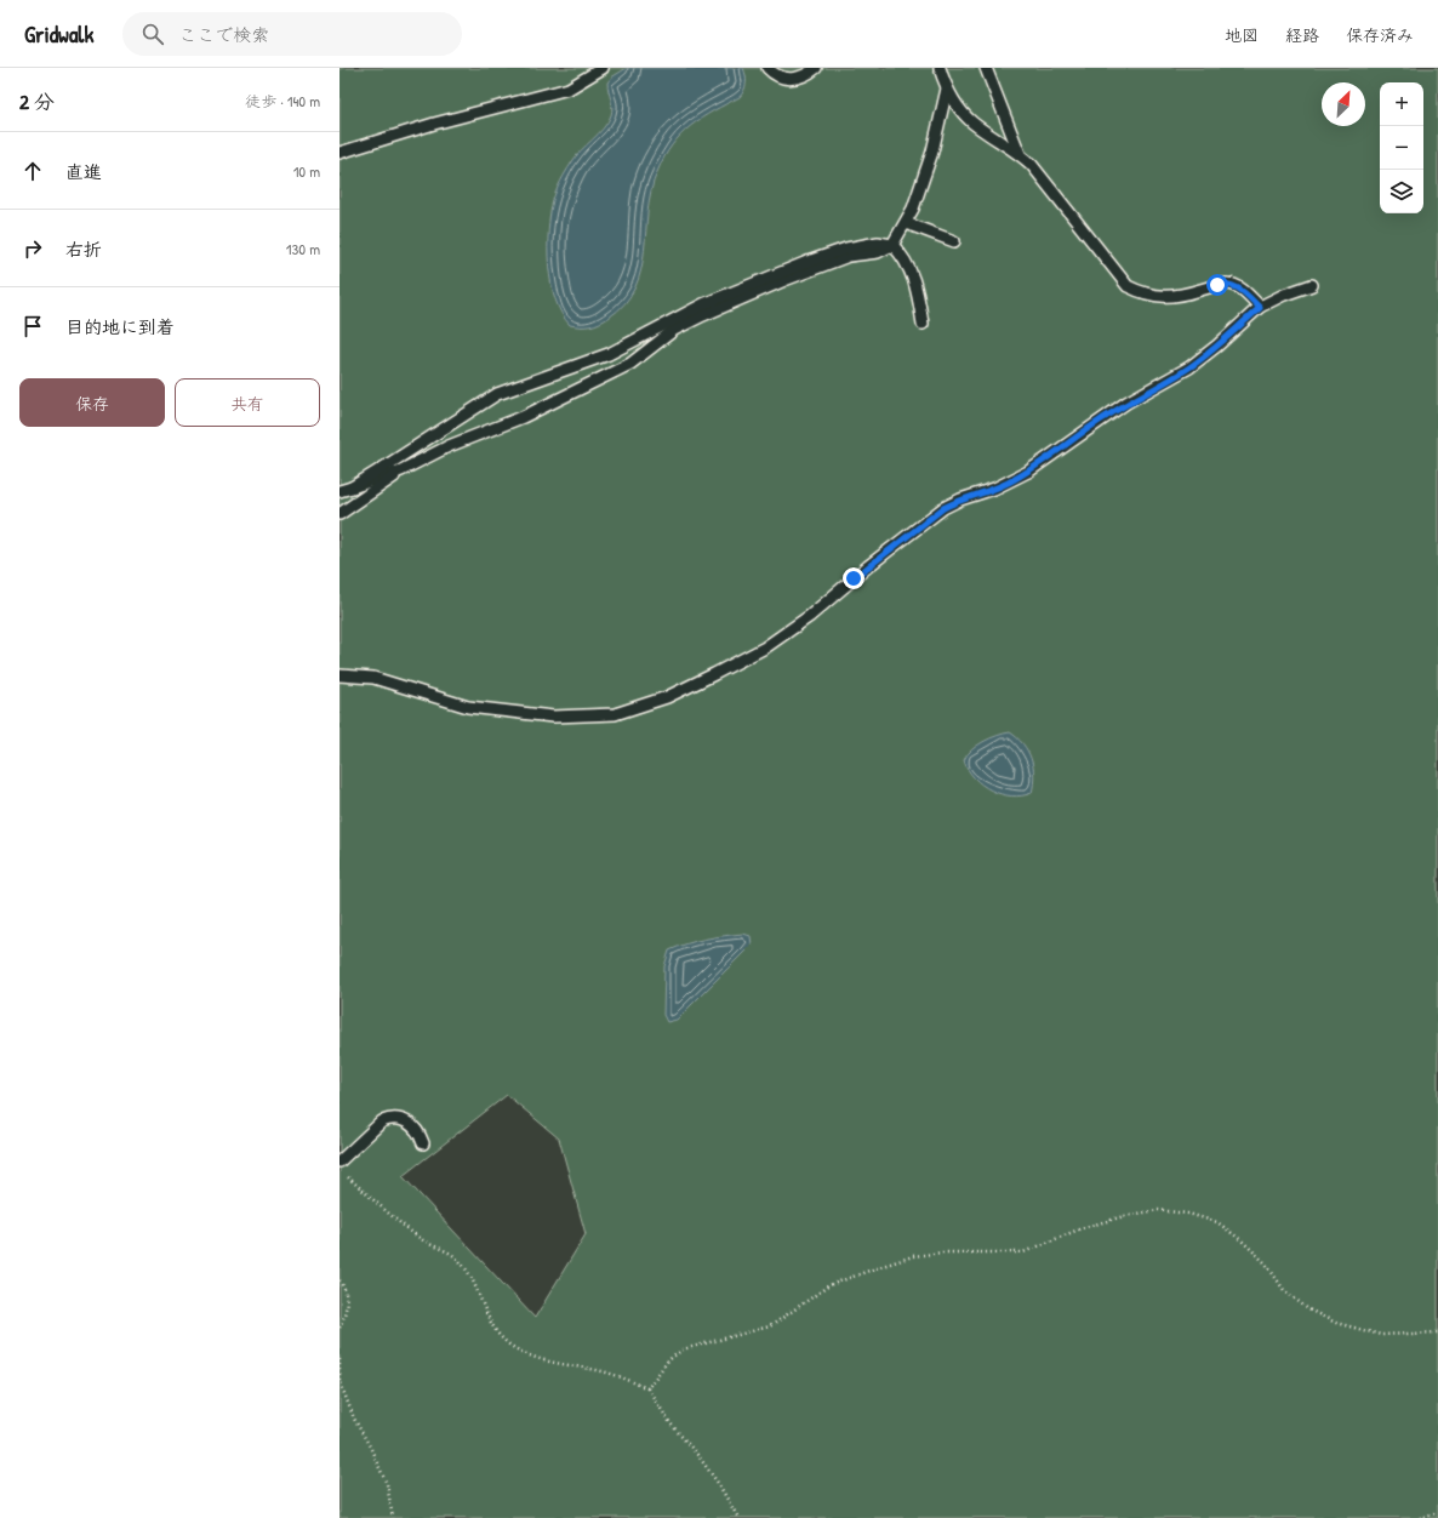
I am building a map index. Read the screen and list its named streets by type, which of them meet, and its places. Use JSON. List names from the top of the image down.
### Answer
{
  "north": "top right",
  "page": {
    "header": "Gridwalk",
    "search": "ここで検索",
    "nav": ["地図", "経路", "保存済み"],
    "heading": ["2 分", "徒歩 · 140 m"],
    "map_buttons": ["+", "−"],
    "list": [
      ["直進", "10 m"],
      ["右折", "130 m"],
      "目的地に到着"
    ],
    "buttons": ["保存", "共有"]
  }
}
